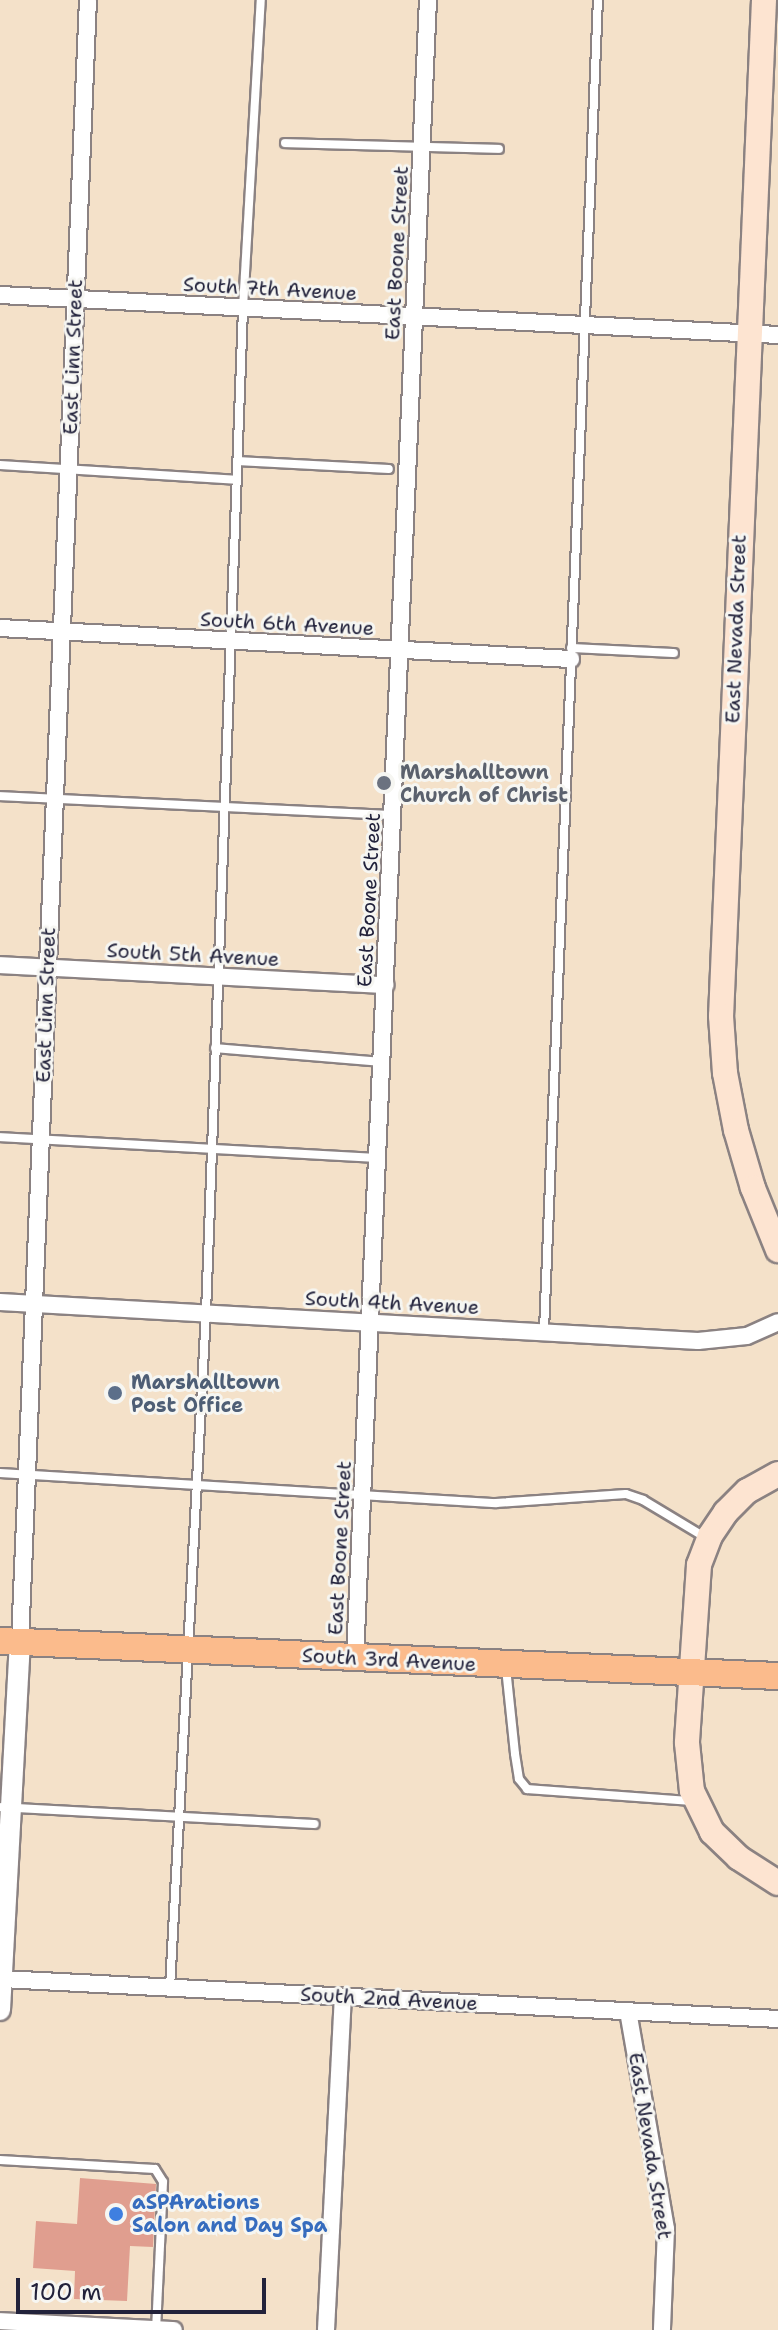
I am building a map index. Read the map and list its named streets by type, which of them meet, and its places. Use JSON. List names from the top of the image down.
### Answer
{
  "streets": {
    "main road": ["East Nevada Street", "South 3rd Avenue"],
    "street": [
      "East Boone Street",
      "South 7th Avenue",
      "East Linn Street",
      "South 6th Avenue",
      "South 5th Avenue",
      "South 4th Avenue",
      "South 2nd Avenue"
    ]
  },
  "crossings": [
    ["East Boone Street", "South 7th Avenue"],
    ["East Boone Street", "South 6th Avenue"],
    ["East Boone Street", "South 5th Avenue"],
    ["East Boone Street", "South 4th Avenue"],
    ["East Boone Street", "South 3rd Avenue"],
    ["South 7th Avenue", "East Linn Street"],
    ["South 7th Avenue", "East Nevada Street"],
    ["East Linn Street", "South 6th Avenue"],
    ["East Linn Street", "South 5th Avenue"],
    ["East Linn Street", "South 4th Avenue"],
    ["East Linn Street", "South 3rd Avenue"],
    ["East Linn Street", "South 2nd Avenue"],
    ["East Nevada Street", "South 2nd Avenue"]
  ],
  "places": ["Marshalltown Church of Christ", "Marshalltown Post Office", "aSPArations Salon and Day Spa"],
  "scale_bar": "100 m"
}
